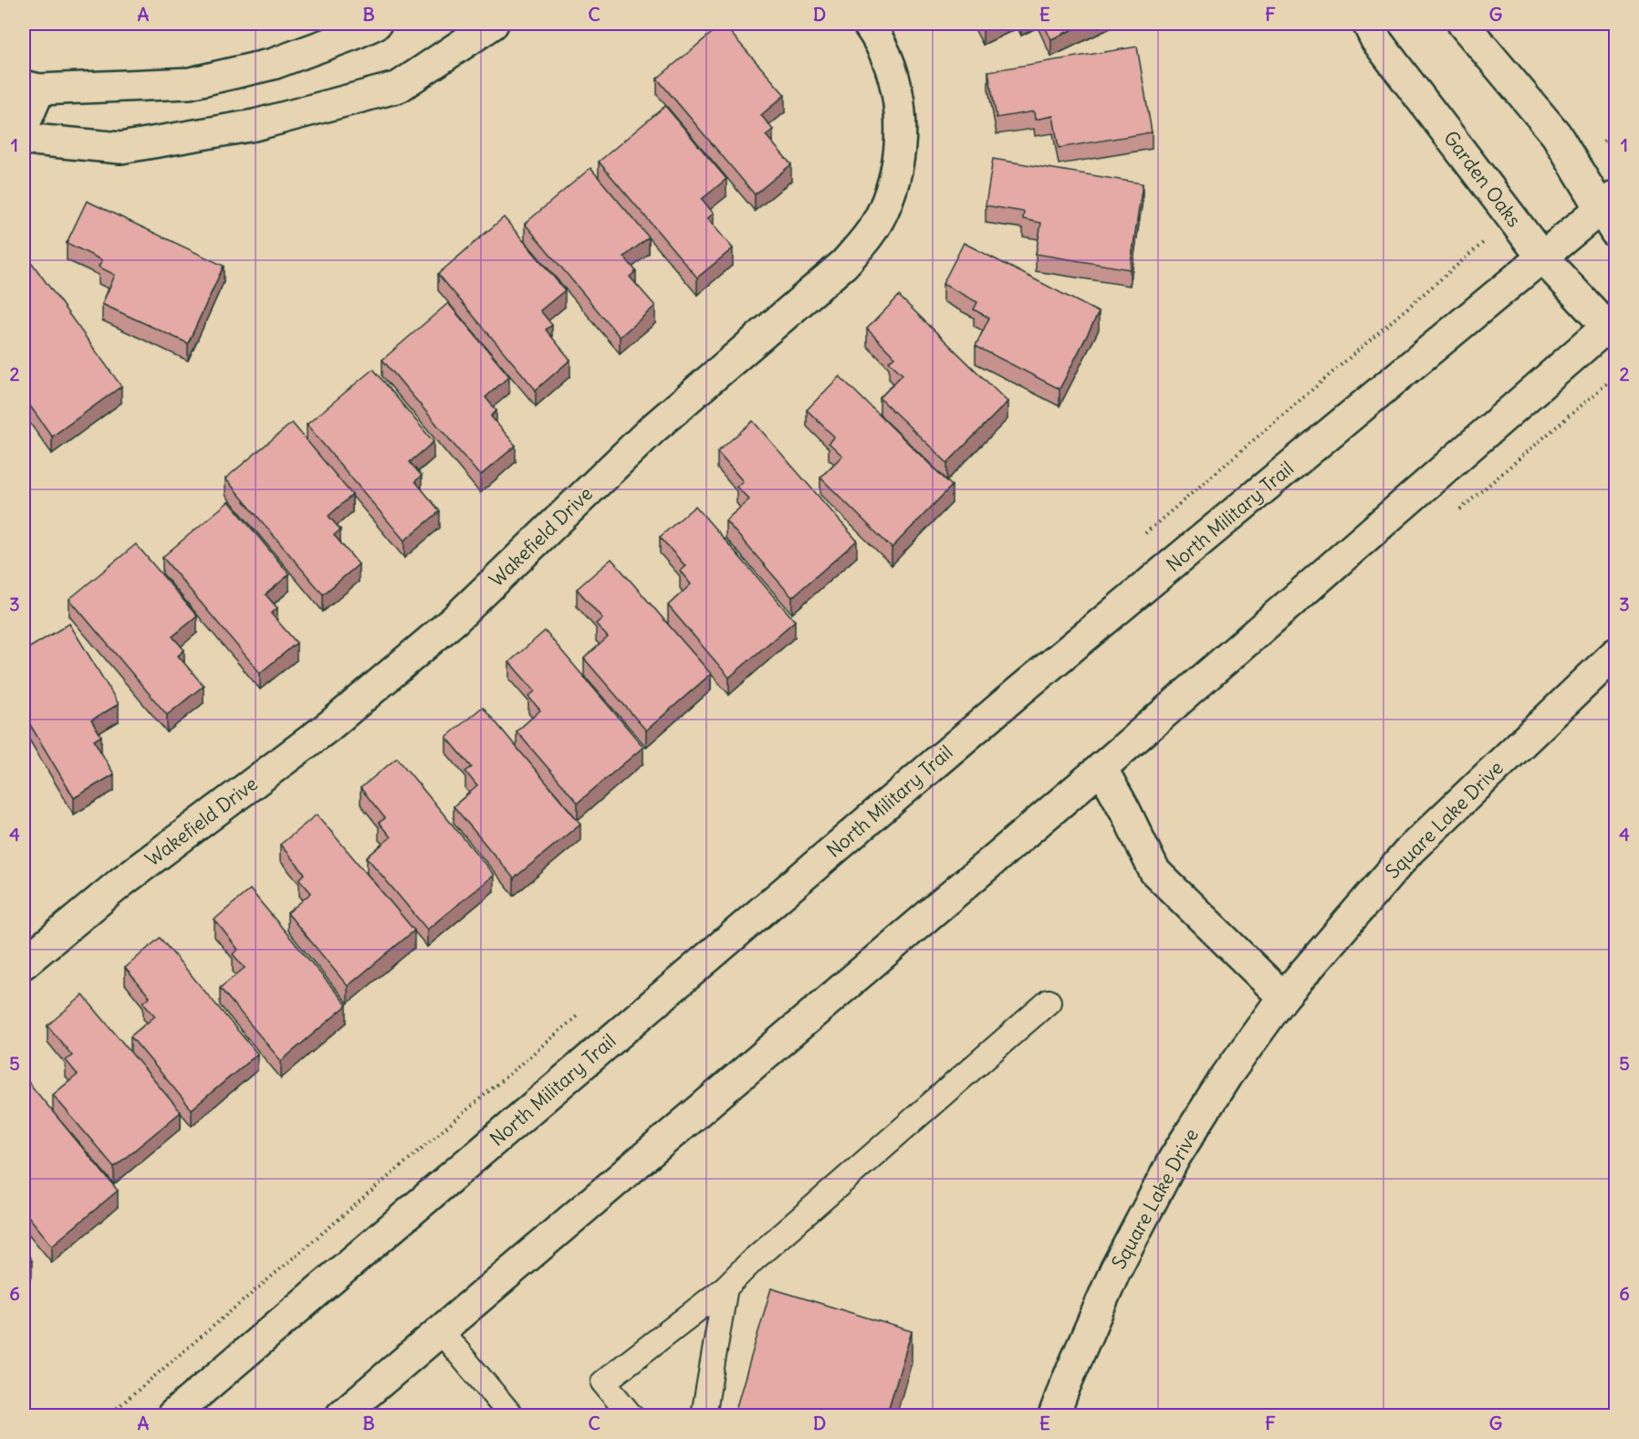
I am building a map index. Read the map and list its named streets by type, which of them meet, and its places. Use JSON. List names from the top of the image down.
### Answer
{
  "streets": {
    "street": [
      "Garden Oaks",
      "North Military Trail",
      "Wakefield Drive",
      "Square Lake Drive"
    ]
  },
  "crossings": [
    ["Garden Oaks", "North Military Trail"]
  ],
  "grid": {
    "columns": [
      "A",
      "B",
      "C",
      "D",
      "E",
      "F",
      "G"
    ],
    "rows": [
      "1",
      "2",
      "3",
      "4",
      "5",
      "6"
    ]
  }
}
